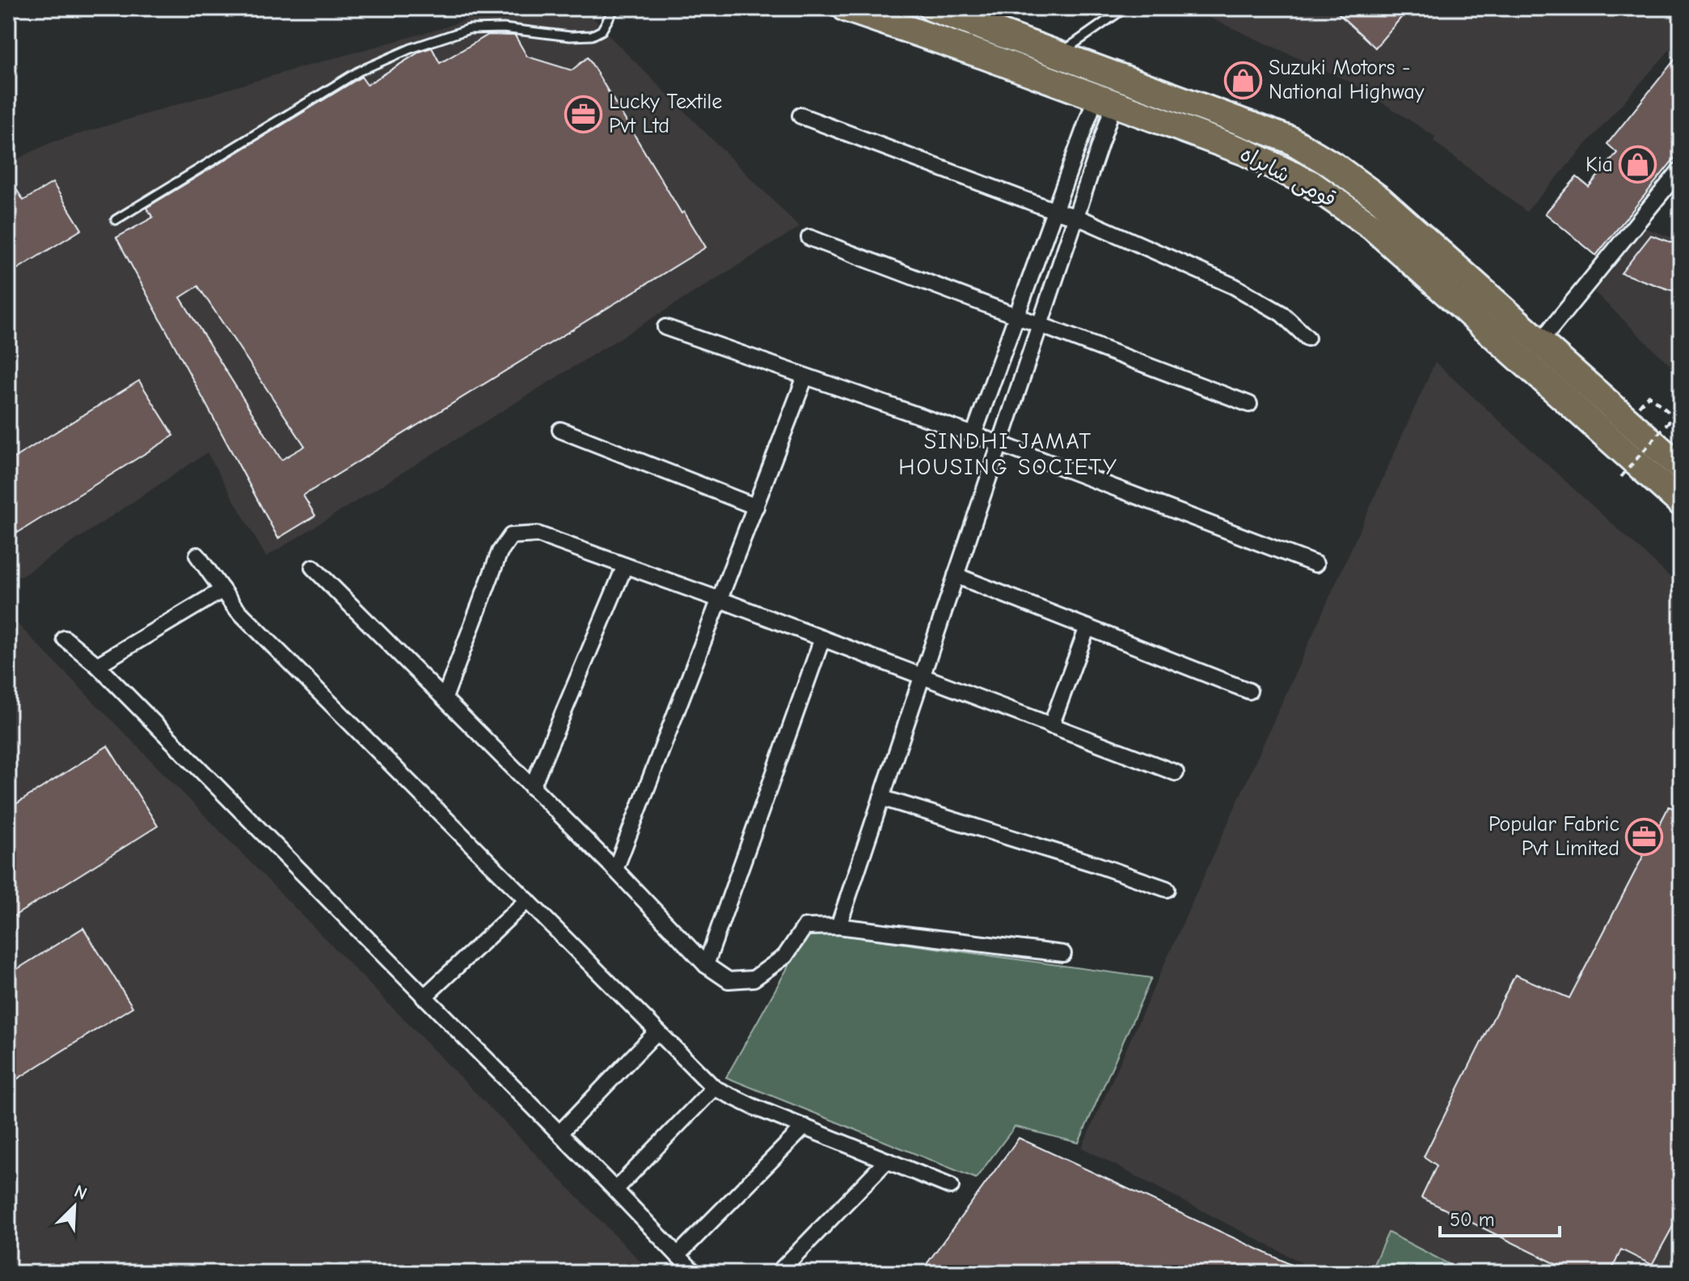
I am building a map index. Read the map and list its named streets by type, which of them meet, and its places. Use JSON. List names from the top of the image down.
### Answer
{
  "streets": {
    "highway": ["قومی شاہراہ"]
  },
  "districts": ["SINDHI JAMAT HOUSING SOCIETY"],
  "places": {
    "shop": ["Suzuki Motors - National Highway", "Kia"],
    "office": ["Lucky Textile Pvt Ltd", "Popular Fabric Pvt Limited"]
  },
  "scale_bar": "50 m",
  "north": "top right"
}
